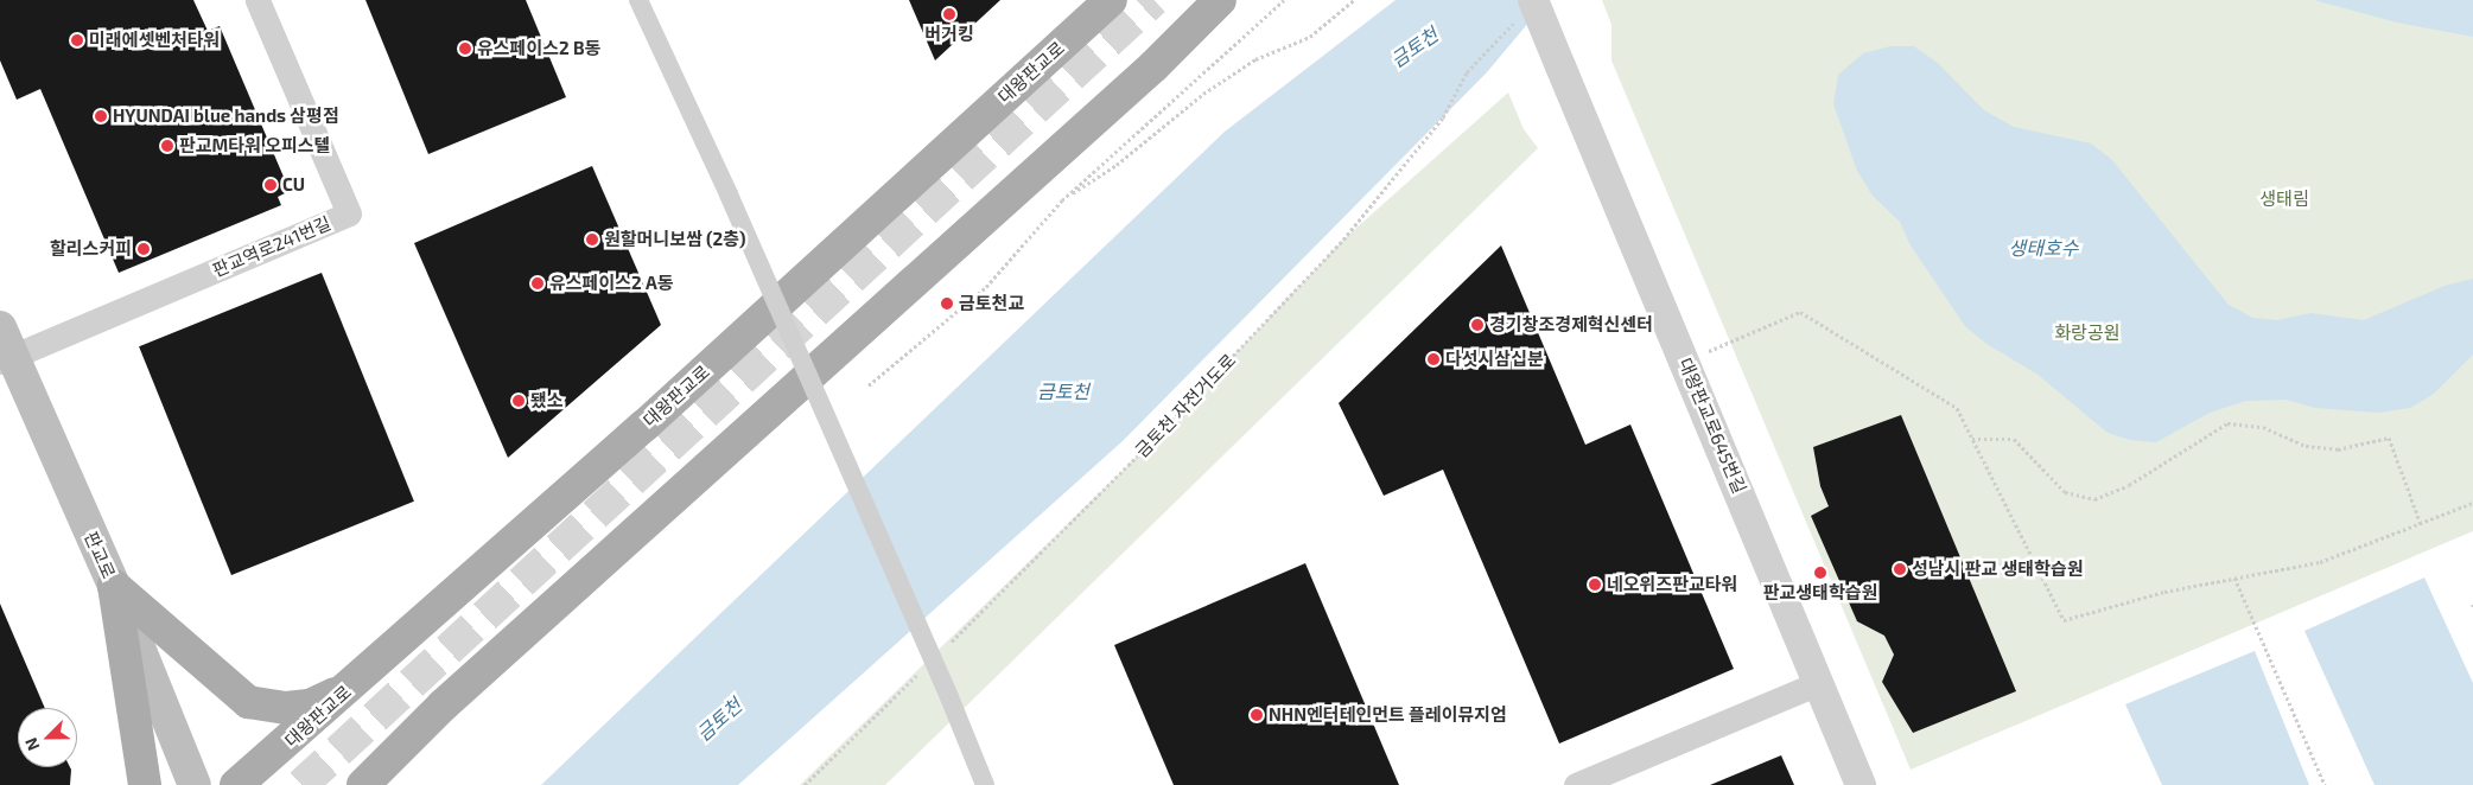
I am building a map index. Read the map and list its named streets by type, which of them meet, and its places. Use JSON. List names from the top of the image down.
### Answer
{
  "streets": {
    "main road": ["대왕판교로", "판교로"],
    "street": ["판교역로241번길", "대왕판교로645번길"],
    "path": ["금토천 자전거도로"]
  },
  "crossings": [
    ["판교역로241번길", "판교로"],
    ["금토천 자전거도로", "대왕판교로645번길"]
  ],
  "water": ["금토천", "생태호수"],
  "parks": ["생태림", "화랑공원"],
  "places": [
    "버거킹",
    "미래에셋벤처타워",
    "유스페이스2 B동",
    "HYUNDAI blue hands 삼평점",
    "판교M타워 오피스텔",
    "CU",
    "원할머니보쌈 (2층)",
    "할리스커피",
    "유스페이스2 A동",
    "금토천교",
    "경기창조경제혁신센터",
    "다섯시삼십분",
    "됐소",
    "성남시 판교 생태학습원",
    "판교생태학습원",
    "네오위즈판교타워",
    "NHN엔터테인먼트 플레이뮤지엄"
  ],
  "north": "bottom left"
}
